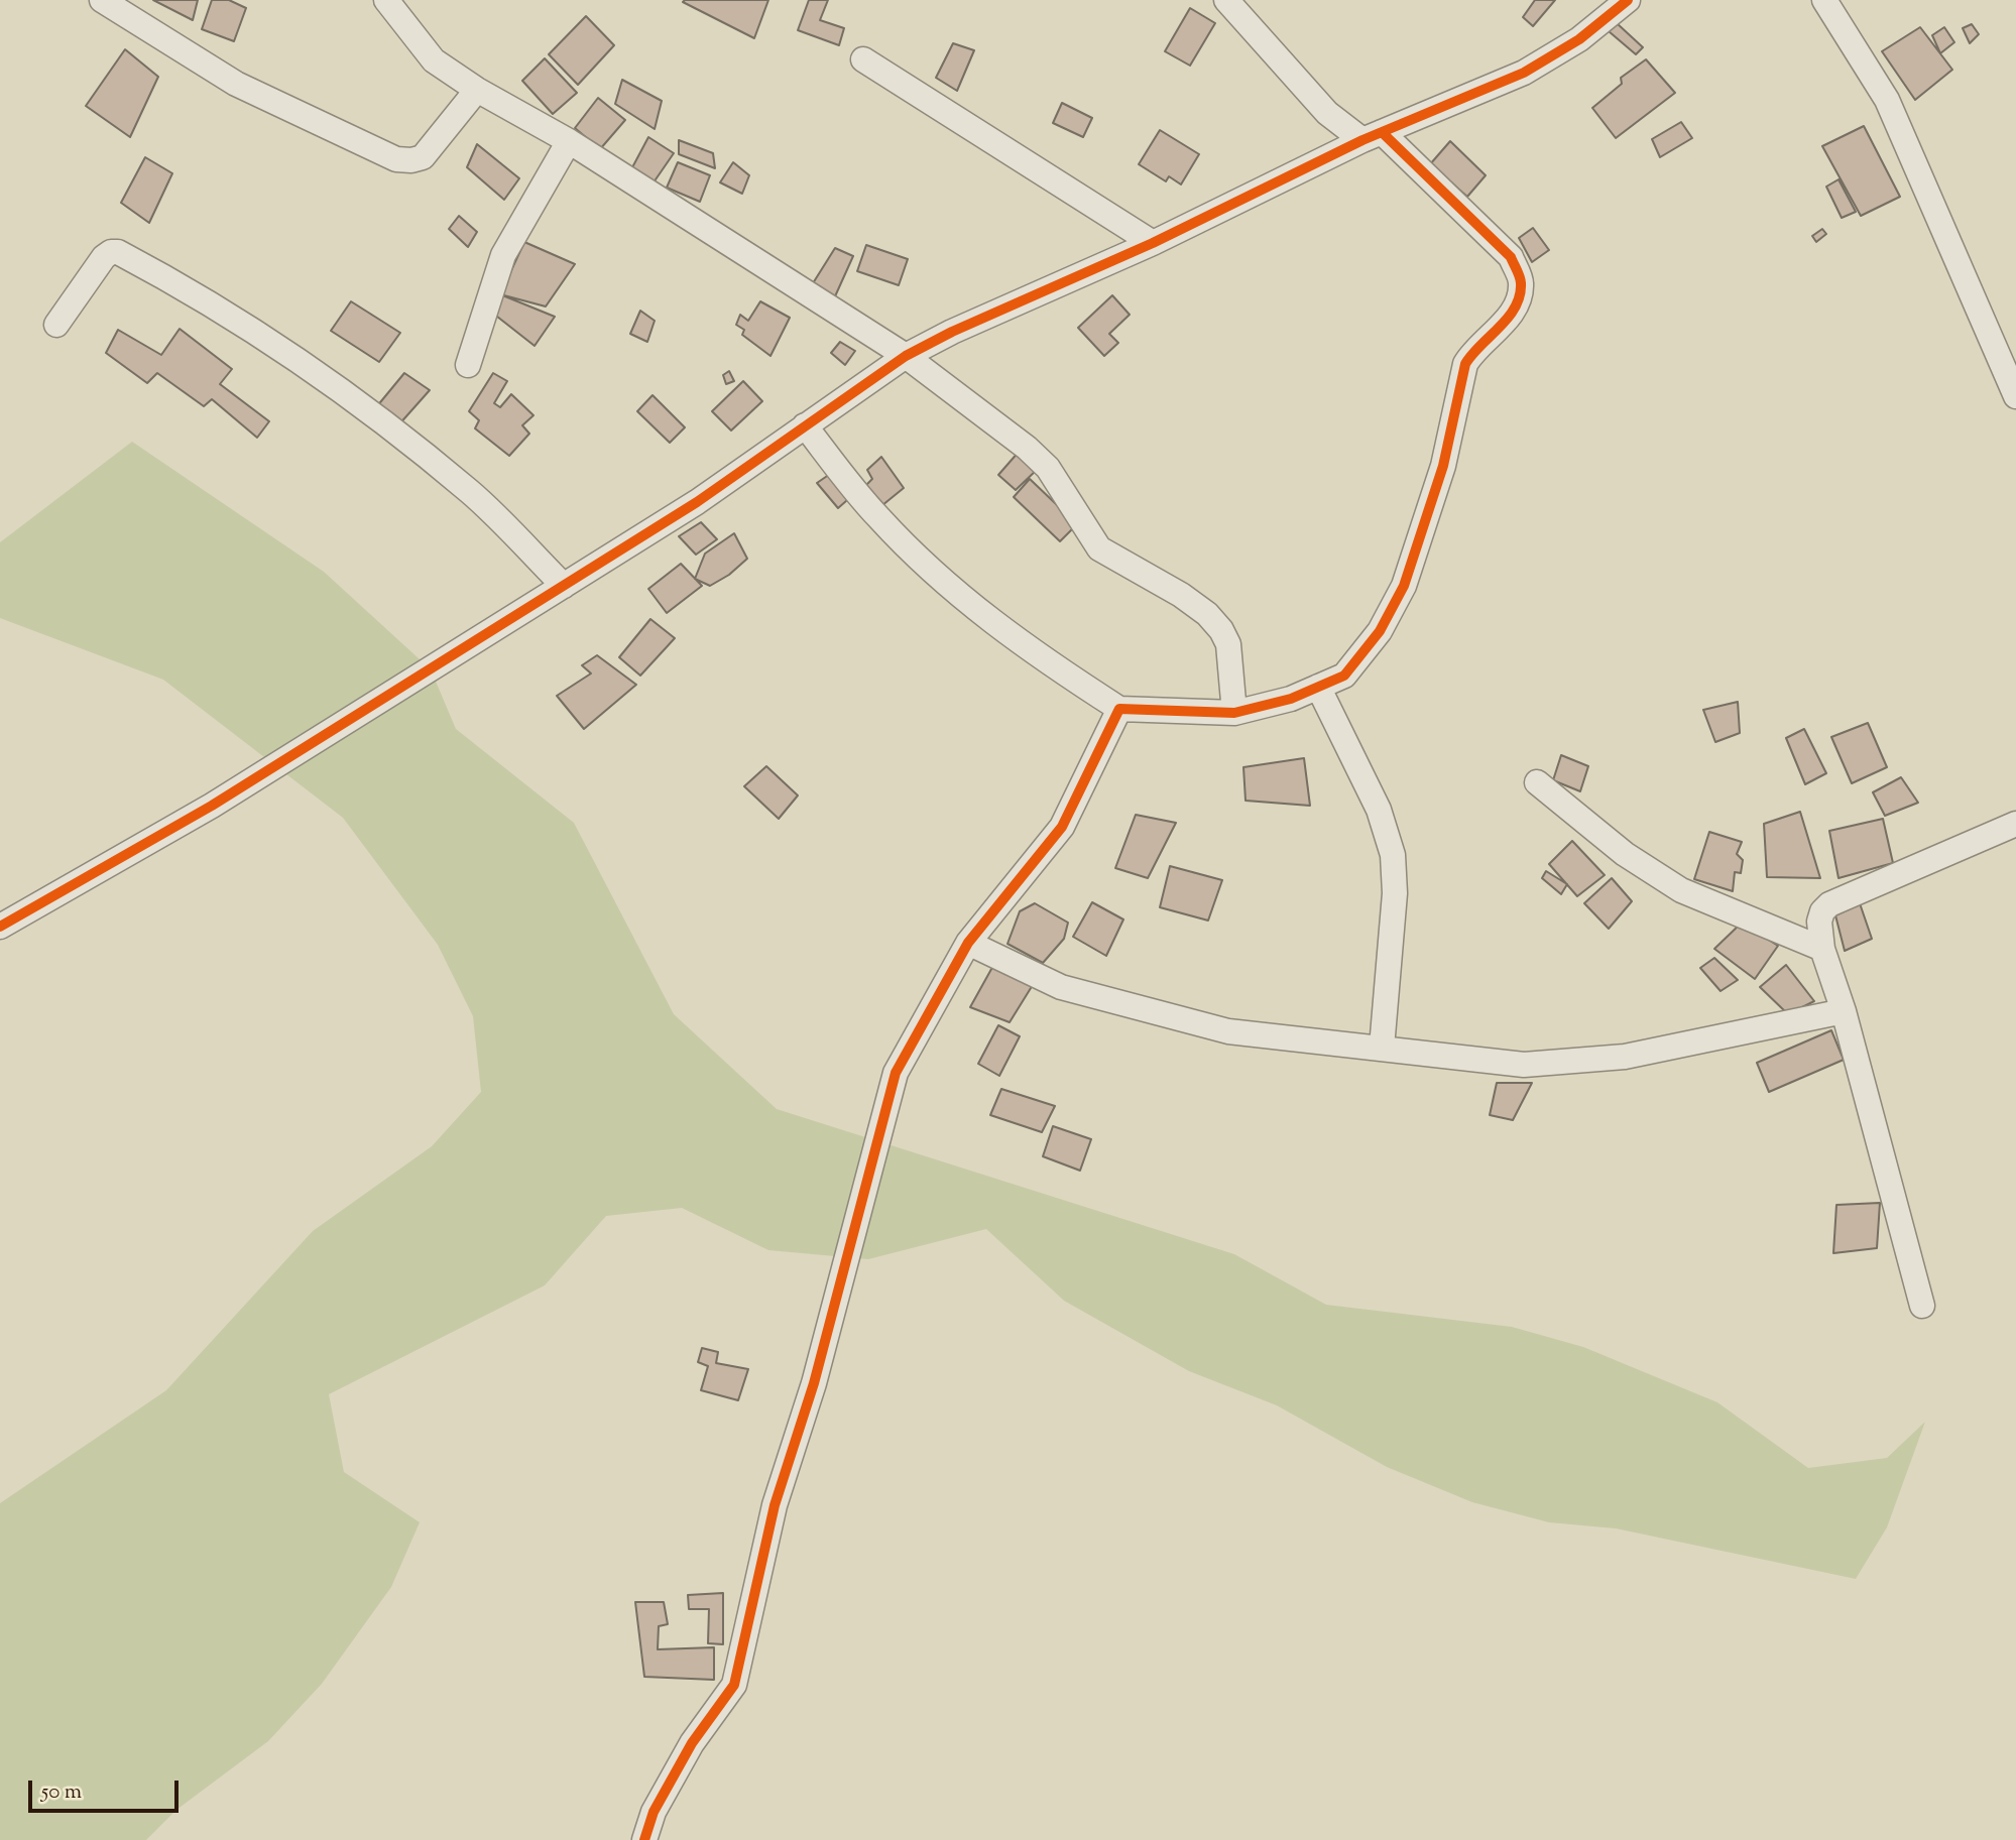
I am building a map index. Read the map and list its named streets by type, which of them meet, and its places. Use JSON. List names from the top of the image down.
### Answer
{
  "scale_bar": "50 m"
}
